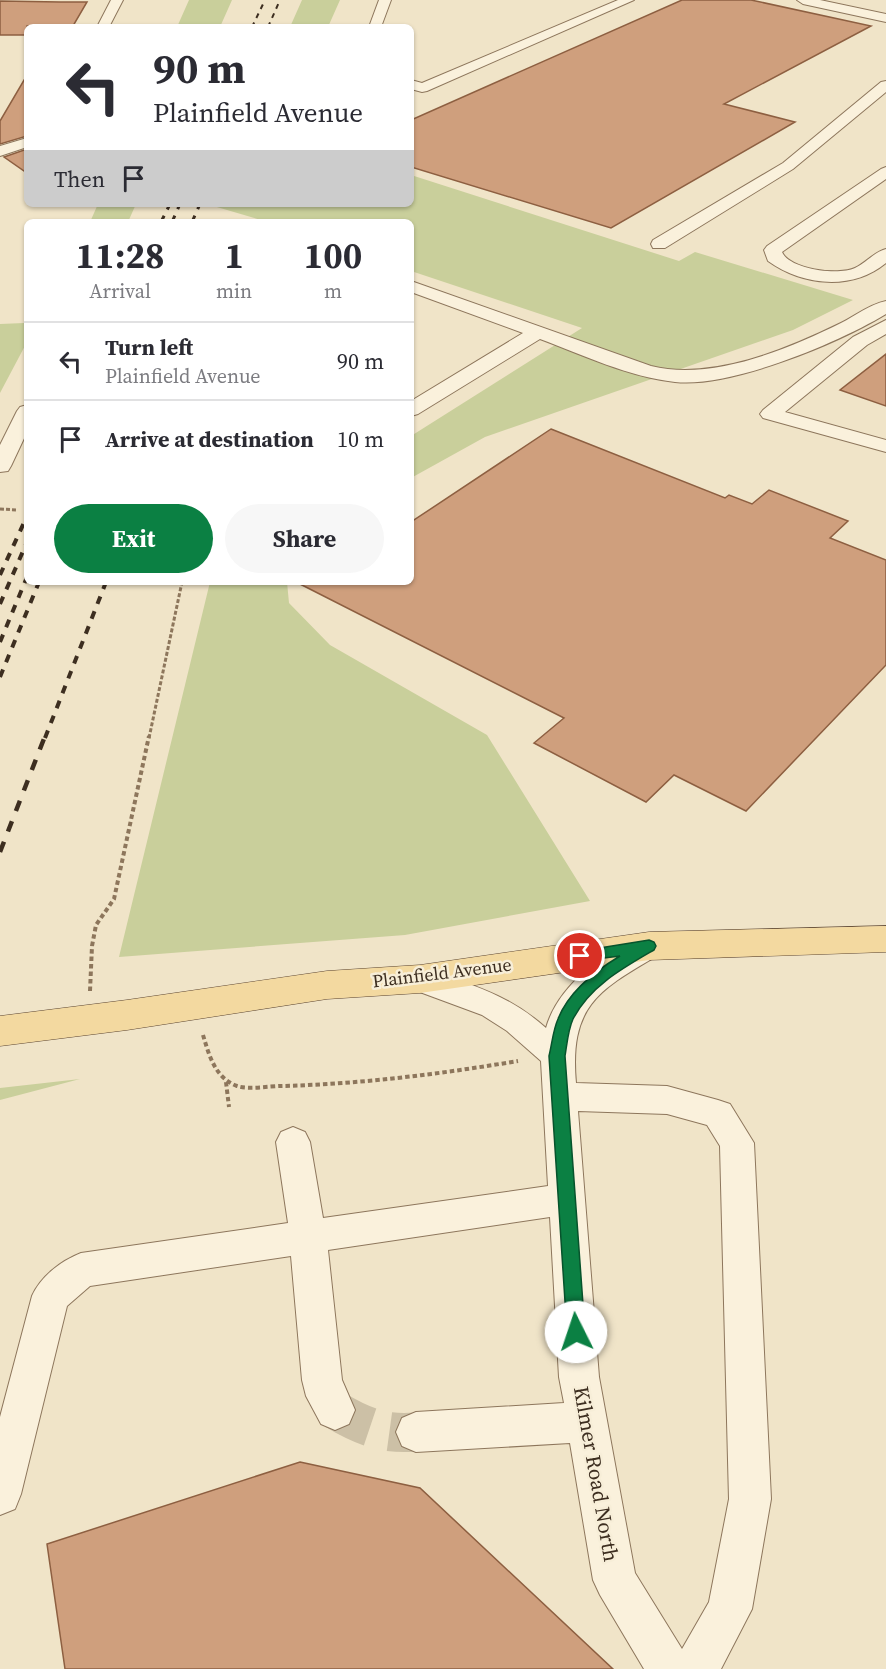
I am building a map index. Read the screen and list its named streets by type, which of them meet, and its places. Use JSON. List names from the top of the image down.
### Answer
{
  "streets": {
    "main road": ["Plainfield Avenue"],
    "street": ["Kilmer Road North"]
  },
  "crossings": [
    ["Plainfield Avenue", "Kilmer Road North"]
  ],
  "page": {
    "turn": ["90 m", "Plainfield Avenue"],
    "then": "Then",
    "eta": [
      "11:28",
      "Arrival",
      "1",
      "min",
      "100",
      "m"
    ],
    "list": [
      {
        "name": "Turn left",
        "note": "Plainfield Avenue",
        "value": "90 m"
      },
      {
        "name": "Arrive at destination",
        "value": "10 m"
      }
    ],
    "buttons": ["Exit", "Share"]
  }
}
